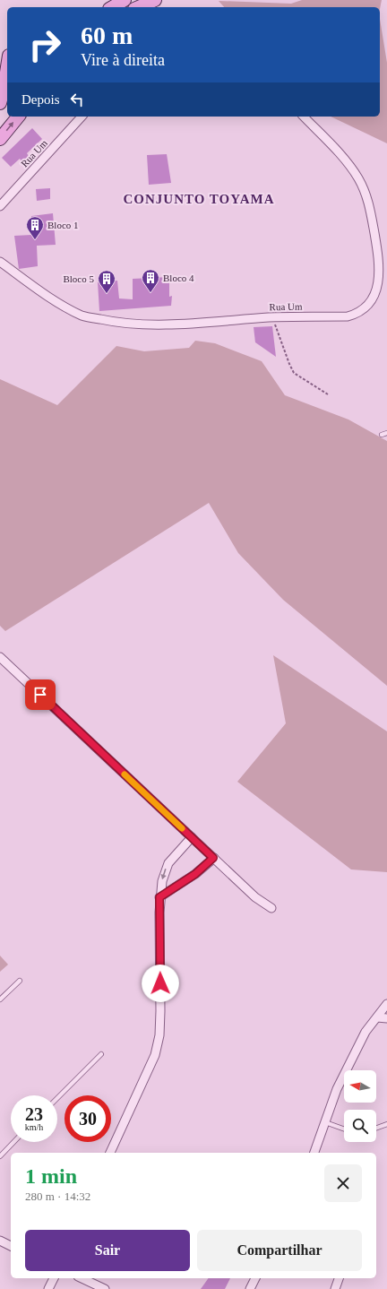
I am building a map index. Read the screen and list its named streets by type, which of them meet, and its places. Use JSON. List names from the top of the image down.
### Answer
{
  "streets": {
    "street": ["Rua Um"]
  },
  "districts": ["CONJUNTO TOYAMA"],
  "places": {
    "building": ["Bloco 1", "Bloco 4", "Bloco 5"]
  },
  "north": "left",
  "page": {
    "turn": ["60 m", "Vire à direita"],
    "then": "Depois",
    "speed": "23 km/h",
    "limit": "30",
    "heading": ["1 min", "280 m · 14:32"],
    "buttons": ["Sair", "Compartilhar"]
  }
}
